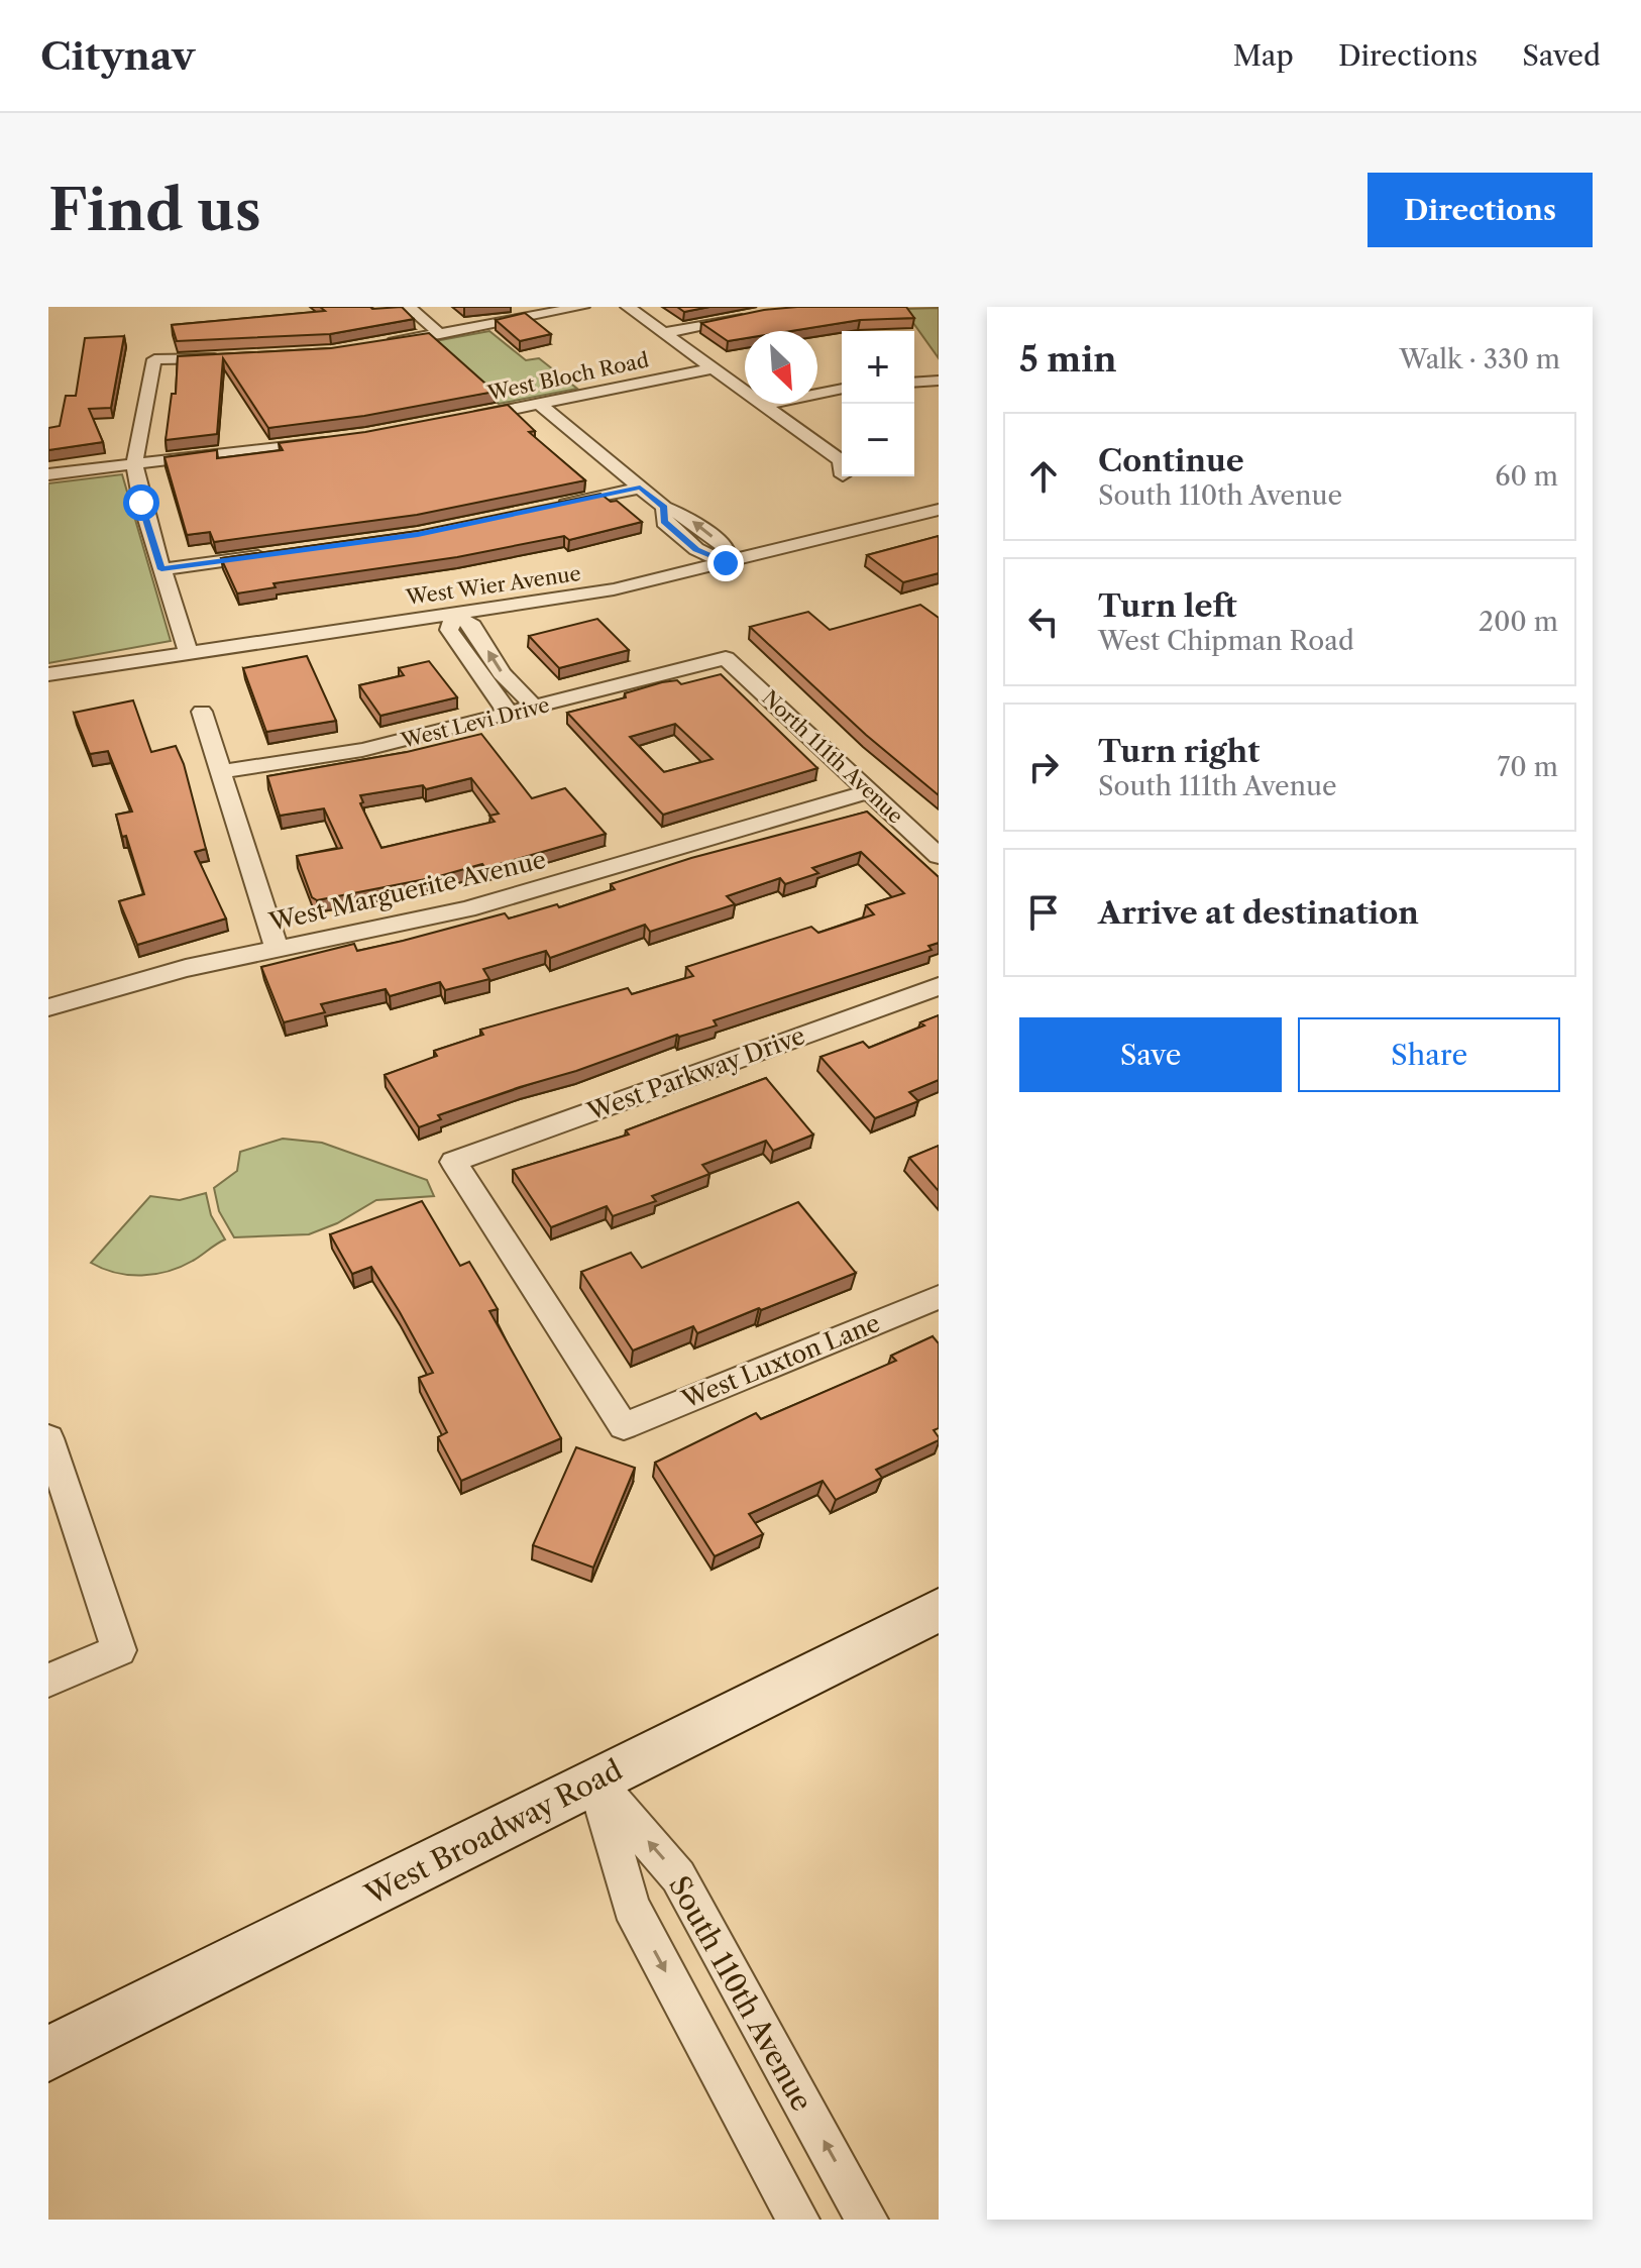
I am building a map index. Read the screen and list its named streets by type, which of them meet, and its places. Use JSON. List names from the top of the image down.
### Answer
{
  "streets": {
    "main road": ["West Broadway Road"],
    "street": [
      "West Bloch Road",
      "West Wier Avenue",
      "West Levi Drive",
      "North 111th Avenue",
      "West Marguerite Avenue",
      "West Parkway Drive",
      "West Luxton Lane",
      "South 110th Avenue"
    ]
  },
  "crossings": [
    ["West Levi Drive", "North 111th Avenue"],
    ["North 111th Avenue", "West Marguerite Avenue"],
    ["West Parkway Drive", "West Luxton Lane"],
    ["West Broadway Road", "South 110th Avenue"]
  ],
  "north": "bottom right",
  "page": {
    "header": "Citynav",
    "nav": ["Map", "Directions", "Saved"],
    "buttons": [
      "Directions",
      ["Save", "Share"]
    ],
    "title": "Find us",
    "heading": ["5 min", "Walk · 330 m"],
    "map_buttons": ["+", "−"],
    "list": [
      ["Continue", "South 110th Avenue", "60 m"],
      ["Turn left", "West Chipman Road", "200 m"],
      ["Turn right", "South 111th Avenue", "70 m"],
      "Arrive at destination"
    ]
  }
}
